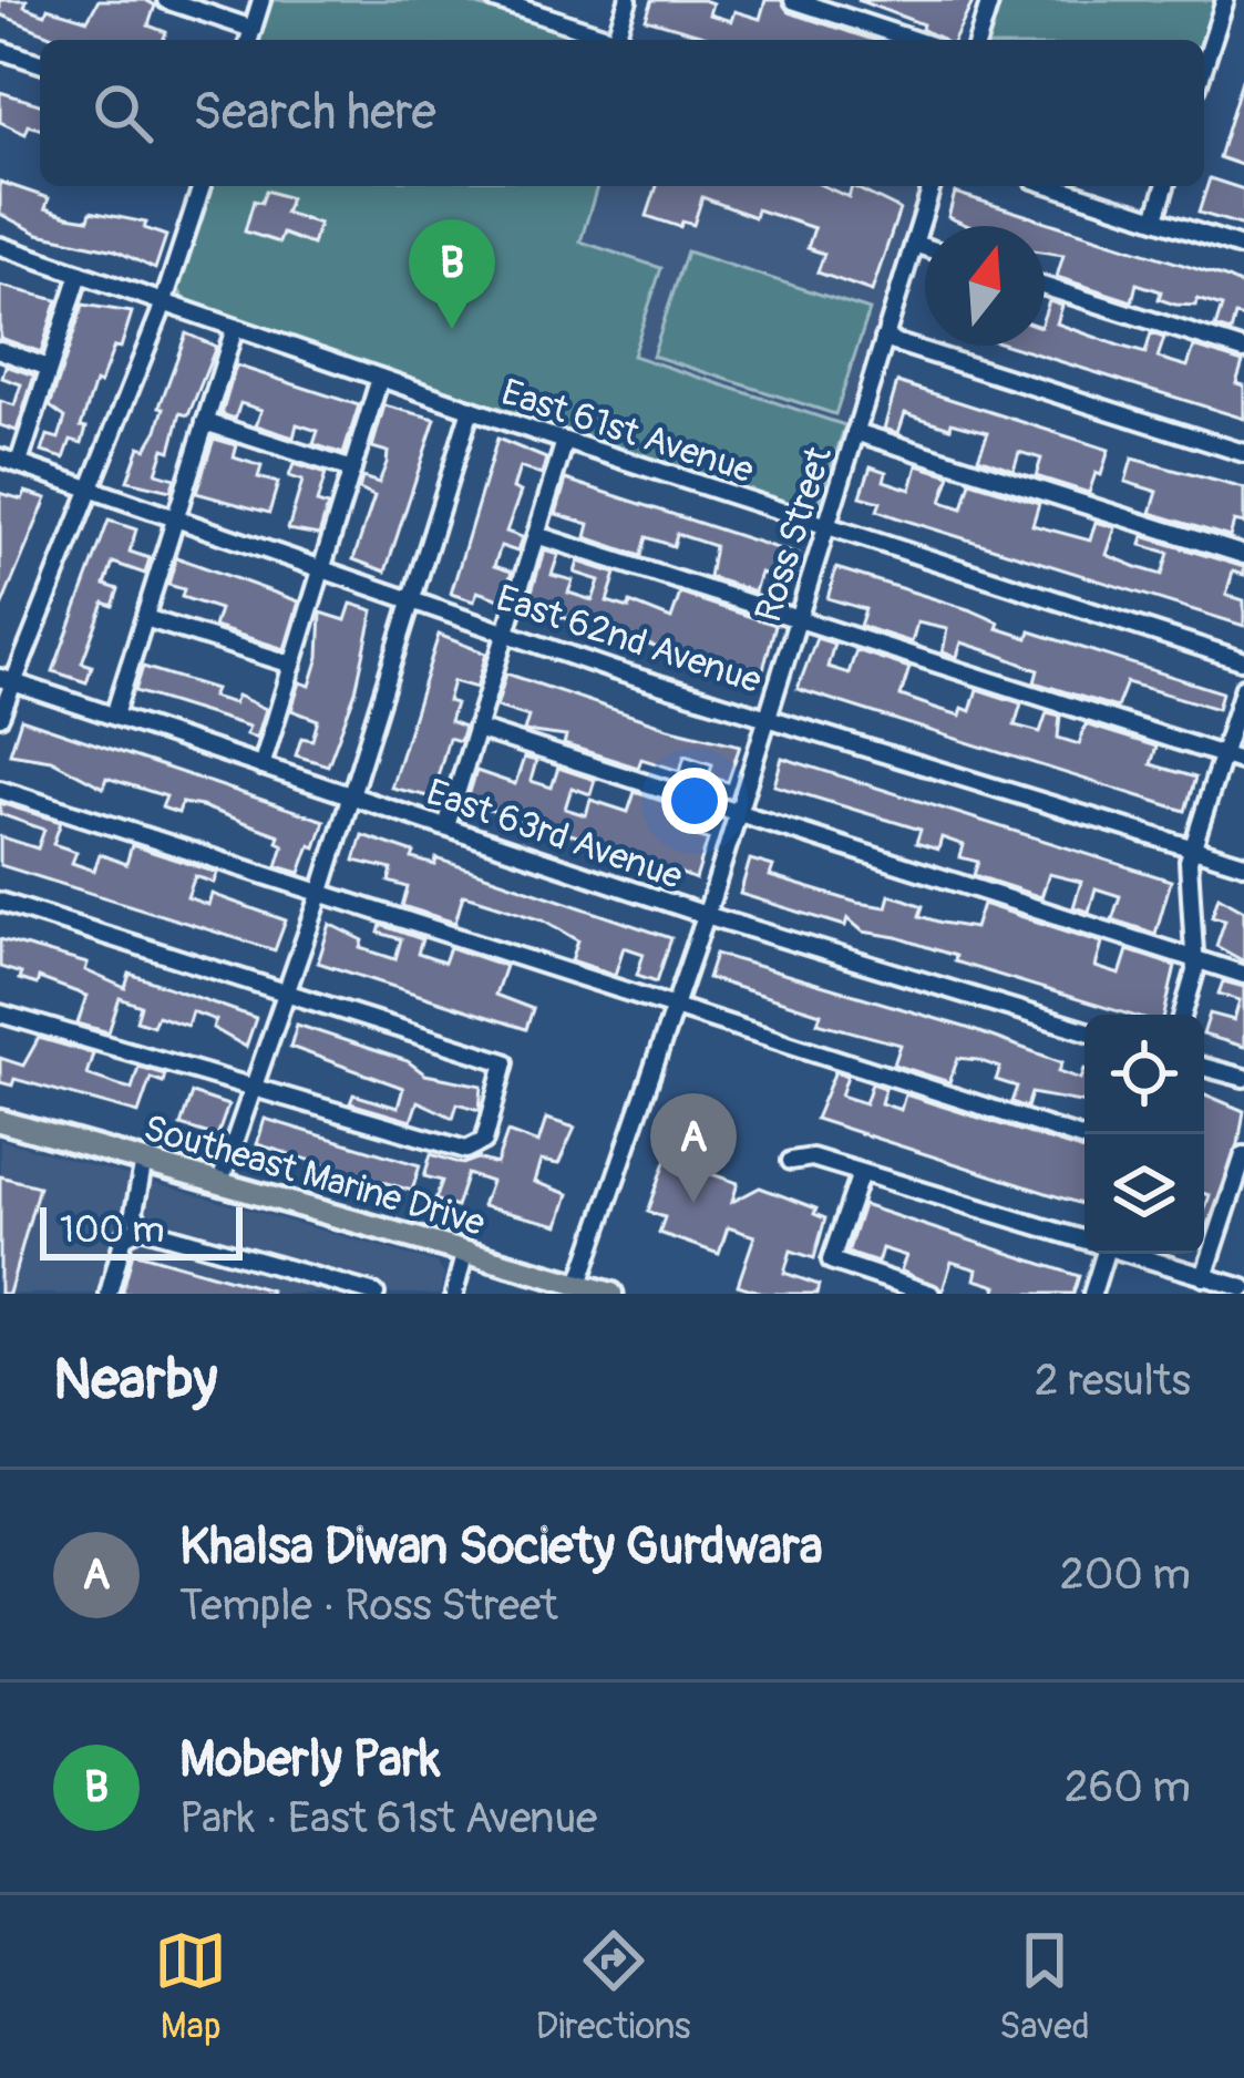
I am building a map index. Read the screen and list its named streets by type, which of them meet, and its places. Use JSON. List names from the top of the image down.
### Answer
{
  "streets": {
    "main road": ["Southeast Marine Drive"],
    "street": [
      "East 61st Avenue",
      "Ross Street",
      "East 62nd Avenue",
      "East 63rd Avenue"
    ]
  },
  "crossings": [
    ["East 61st Avenue", "Ross Street"],
    ["Ross Street", "East 62nd Avenue"],
    ["Ross Street", "East 63rd Avenue"],
    ["Ross Street", "Southeast Marine Drive"]
  ],
  "scale_bar": "100 m",
  "north": "top",
  "page": {
    "search": "Search here",
    "pins": ["B", "A"],
    "scale": "100 m",
    "heading": ["Nearby", "2 results"],
    "list": [
      {
        "mark": "A",
        "name": "Khalsa Diwan Society Gurdwara",
        "note": "Temple · Ross Street",
        "value": "200 m"
      },
      {
        "mark": "B",
        "name": "Moberly Park",
        "note": "Park · East 61st Avenue",
        "value": "260 m"
      }
    ],
    "nav": ["Map", "Directions", "Saved"]
  }
}
